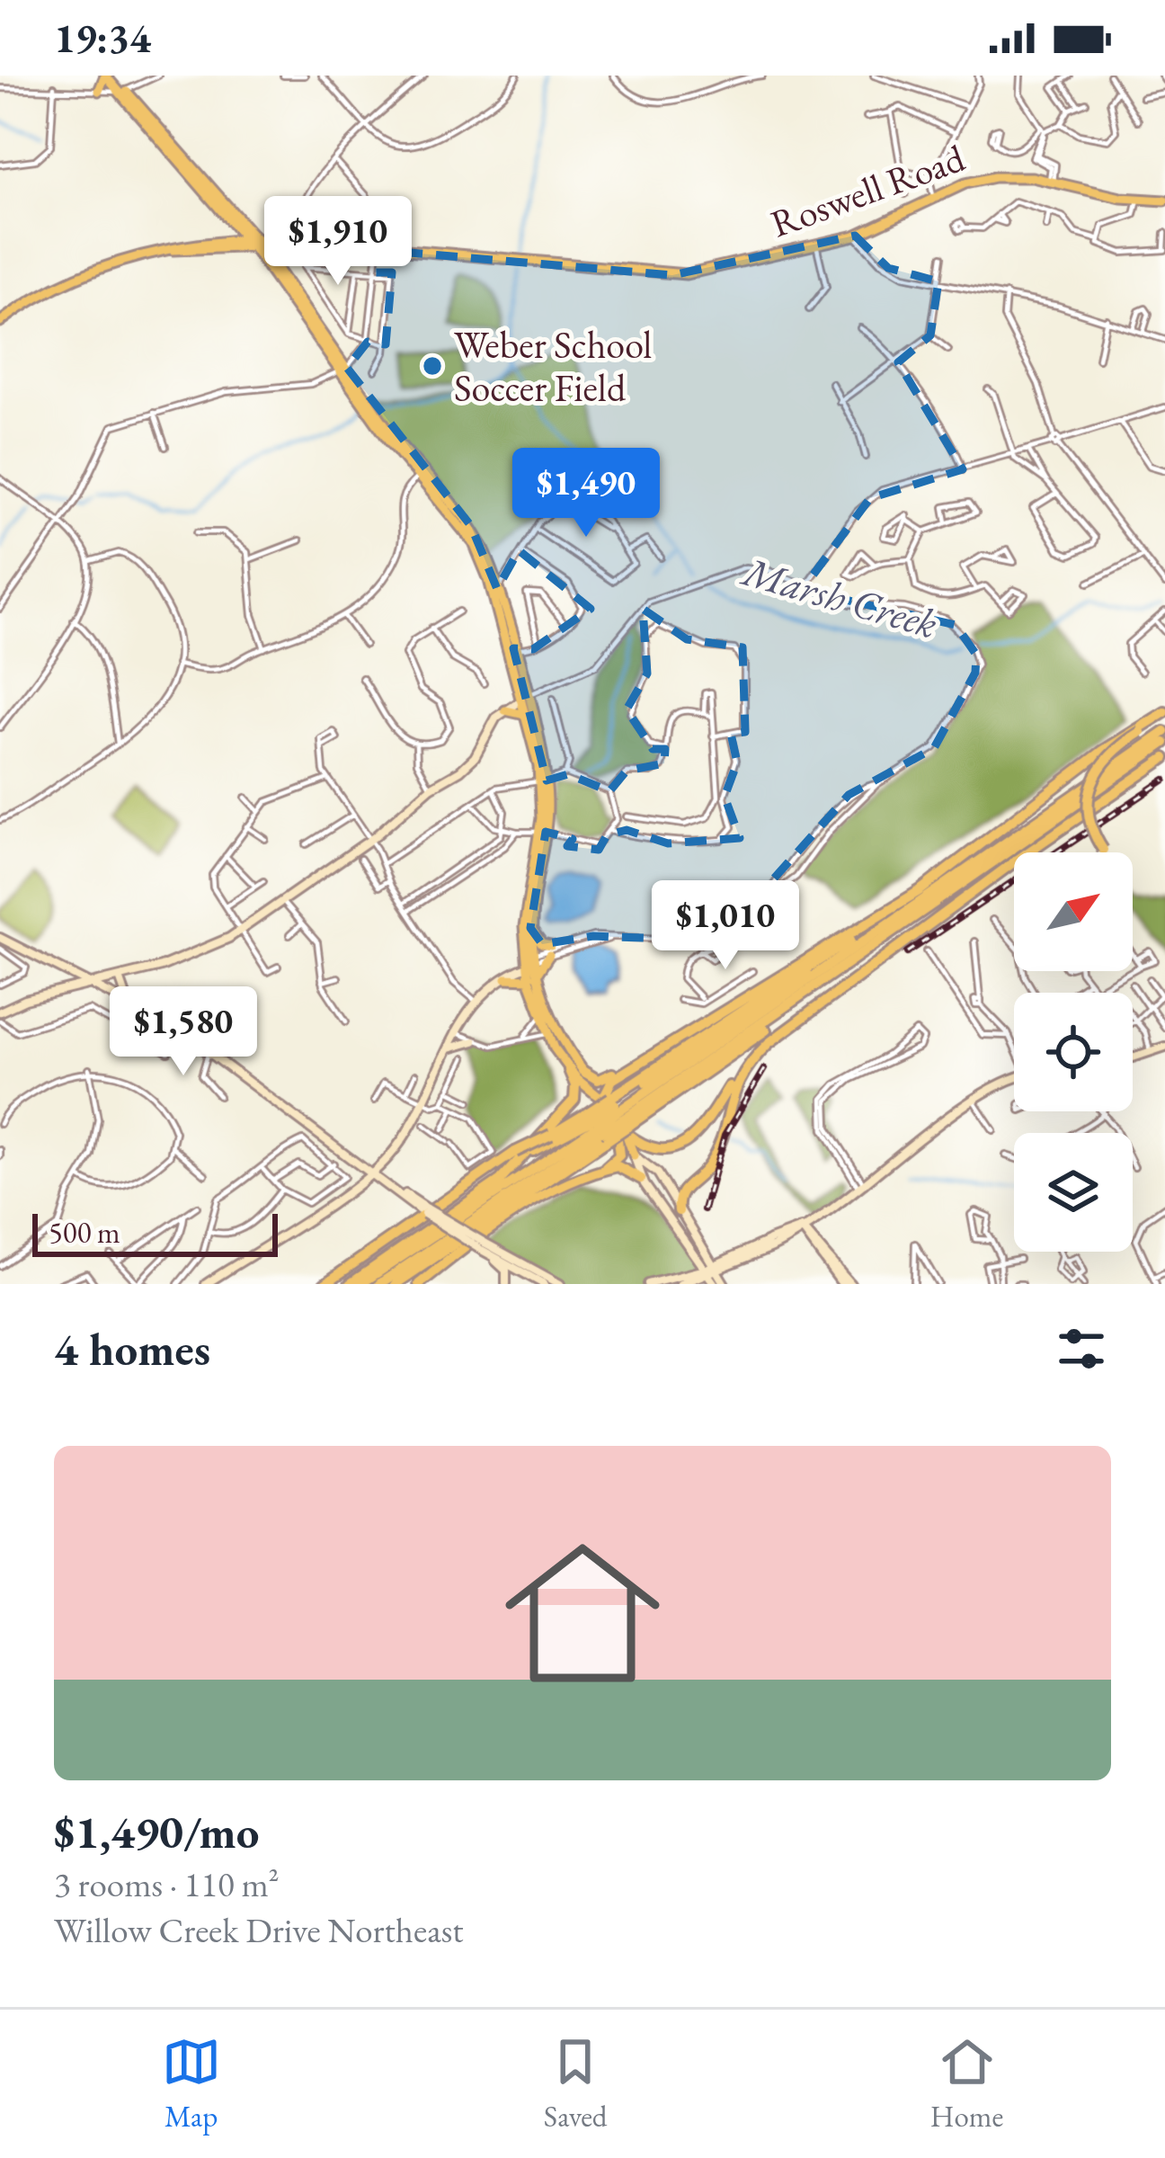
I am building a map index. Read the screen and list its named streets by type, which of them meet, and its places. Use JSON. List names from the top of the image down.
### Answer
{
  "streets": {
    "main road": ["Roswell Road"]
  },
  "water": ["Marsh Creek"],
  "places": ["Weber School Soccer Field"],
  "scale_bar": "500 m",
  "north": "top right",
  "page": {
    "status": "19:34",
    "price": [
      "$1,910",
      "$1,490",
      "$1,010",
      "$1,580"
    ],
    "scale": "500 m",
    "heading": "4 homes",
    "list": [
      {
        "name": "$1,490/mo",
        "note": "3 rooms · 110 m² · Willow Creek Drive Northeast"
      }
    ],
    "tabs": ["Map", "Saved", "Home"]
  }
}
